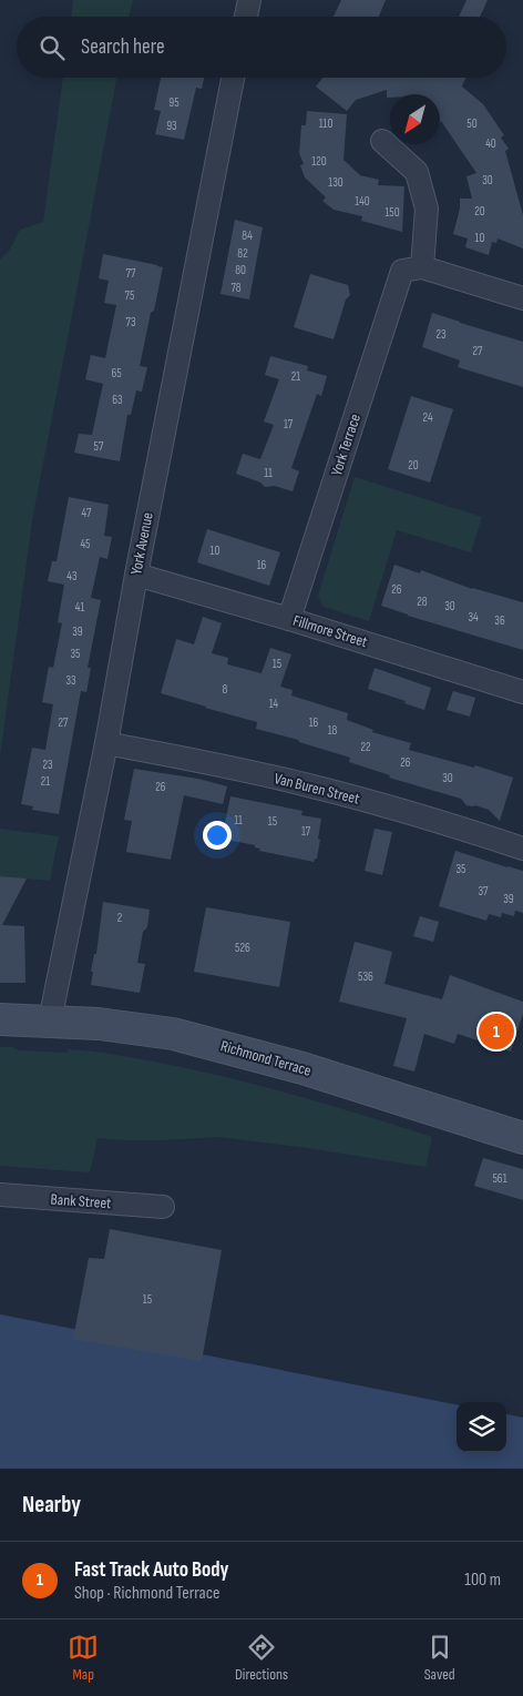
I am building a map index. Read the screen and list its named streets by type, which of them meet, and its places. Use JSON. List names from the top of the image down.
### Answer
{
  "streets": {
    "main road": ["Richmond Terrace"],
    "street": [
      "York Terrace",
      "York Avenue",
      "Fillmore Street",
      "Van Buren Street",
      "Bank Street"
    ]
  },
  "crossings": [
    ["York Terrace", "Fillmore Street"],
    ["York Avenue", "Fillmore Street"],
    ["York Avenue", "Van Buren Street"],
    ["York Avenue", "Richmond Terrace"]
  ],
  "house_numbers": [
    "95",
    "110",
    "50",
    "93",
    "40",
    "120",
    "30",
    "130",
    "140",
    "20",
    "150",
    "84",
    "10",
    "82",
    "80",
    "77",
    "78",
    "75",
    "73",
    "23",
    "27",
    "65",
    "21",
    "63",
    "24",
    "17",
    "57",
    "20",
    "11",
    "47",
    "45",
    "10",
    "16",
    "43",
    "26",
    "28",
    "30",
    "41",
    "34",
    "36",
    "39",
    "35",
    "15",
    "33",
    "8",
    "14",
    "27",
    "16",
    "18",
    "22",
    "26",
    "23",
    "30",
    "21",
    "26",
    "11",
    "15",
    "17",
    "35",
    "37",
    "39",
    "2",
    "526",
    "536",
    "561",
    "15"
  ],
  "north": "bottom left",
  "page": {
    "search": "Search here",
    "pins": "1",
    "heading": "Nearby",
    "list": [
      {
        "mark": "1",
        "name": "Fast Track Auto Body",
        "note": "Shop · Richmond Terrace",
        "value": "100 m"
      }
    ],
    "nav": ["Map", "Directions", "Saved"]
  }
}
